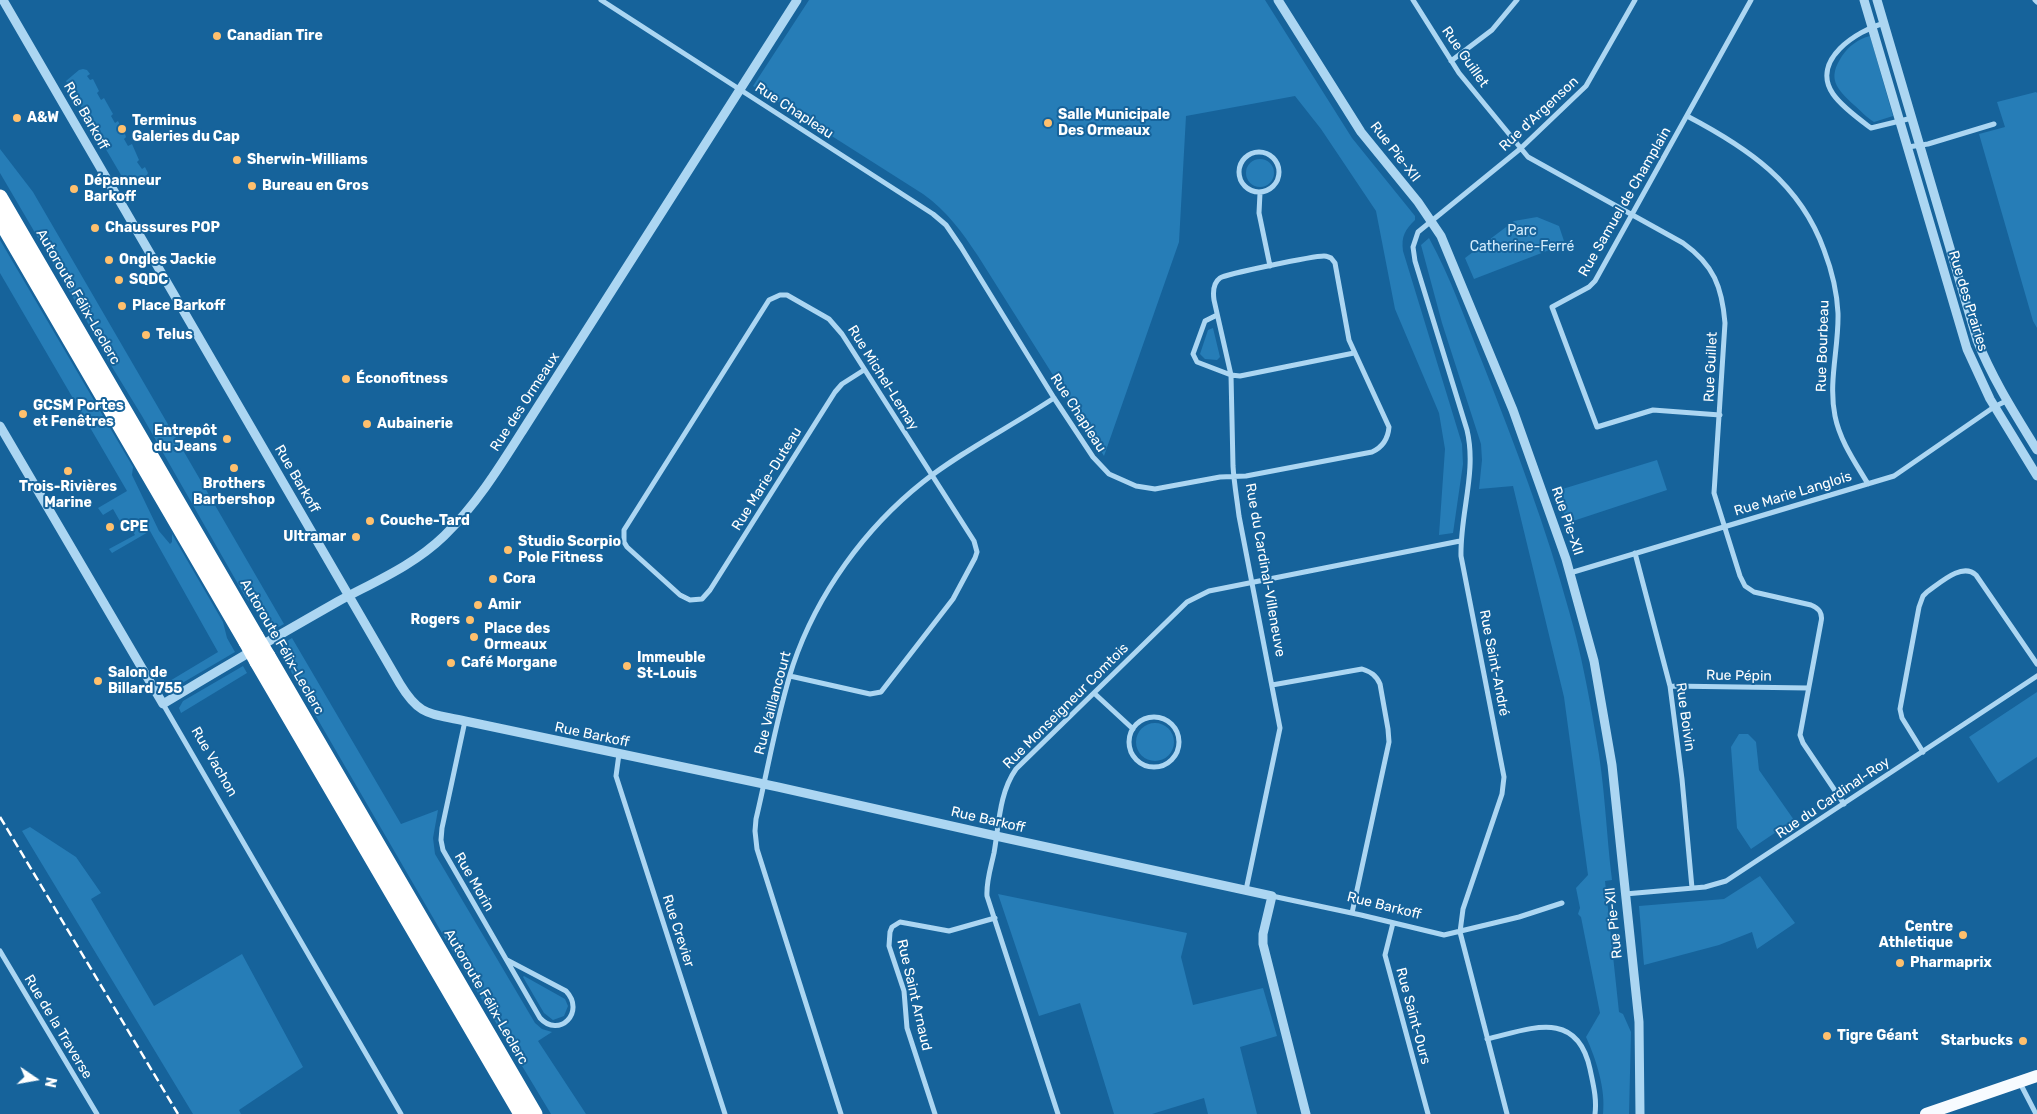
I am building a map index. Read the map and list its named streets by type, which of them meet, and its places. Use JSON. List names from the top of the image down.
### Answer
{
  "streets": {
    "highway": ["Autoroute Félix-Leclerc"],
    "street": [
      "Rue Guillet",
      "Rue Chapleau",
      "Rue d'Argenson",
      "Rue Barkoff",
      "Rue Pie-XII",
      "Rue Samuel de Champlain",
      "Rue des Prairies",
      "Rue Bourbeau",
      "Rue Michel-Lemay",
      "Rue des Ormeaux",
      "Rue Marie-Duteau",
      "Rue Marie Langlois",
      "Rue du Cardinal-Villeneuve",
      "Rue Saint-André",
      "Rue Pépin",
      "Rue Vaillancourt",
      "Rue Monseigneur Comtois",
      "Rue Boivin",
      "Rue Vachon",
      "Rue du Cardinal-Roy",
      "Rue Morin",
      "Rue Crevier",
      "Rue Saint Arnaud",
      "Rue Saint-Ours",
      "Rue de la Traverse"
    ]
  },
  "crossings": [
    ["Rue Guillet", "Rue d'Argenson"],
    ["Rue Guillet", "Rue Samuel de Champlain"],
    ["Rue Guillet", "Rue Marie Langlois"],
    ["Rue Guillet", "Rue Pépin"],
    ["Rue Guillet", "Rue du Cardinal-Roy"],
    ["Rue Chapleau", "Rue des Ormeaux"],
    ["Rue Chapleau", "Rue du Cardinal-Villeneuve"],
    ["Rue Chapleau", "Rue Vaillancourt"],
    ["Rue d'Argenson", "Rue Pie-XII"],
    ["Rue d'Argenson", "Rue Saint-André"],
    ["Rue Barkoff", "Rue des Ormeaux"],
    ["Rue Barkoff", "Rue du Cardinal-Villeneuve"],
    ["Rue Barkoff", "Rue Saint-André"],
    ["Rue Barkoff", "Rue Vaillancourt"],
    ["Rue Barkoff", "Rue Monseigneur Comtois"],
    ["Rue Barkoff", "Rue Morin"],
    ["Rue Barkoff", "Rue Crevier"],
    ["Rue Barkoff", "Rue Saint-Ours"],
    ["Rue Pie-XII", "Rue Marie Langlois"],
    ["Rue Pie-XII", "Rue Saint-André"],
    ["Rue Pie-XII", "Rue du Cardinal-Roy"],
    ["Rue Samuel de Champlain", "Rue Bourbeau"],
    ["Rue des Prairies", "Rue Marie Langlois"],
    ["Rue Bourbeau", "Rue Marie Langlois"],
    ["Rue Michel-Lemay", "Rue Marie-Duteau"],
    ["Rue Michel-Lemay", "Rue Vaillancourt"],
    ["Rue des Ormeaux", "Rue Vachon"],
    ["Rue Marie Langlois", "Rue Boivin"],
    ["Rue du Cardinal-Villeneuve", "Rue Monseigneur Comtois"],
    ["Rue Saint-André", "Rue Monseigneur Comtois"],
    ["Rue Pépin", "Rue Boivin"],
    ["Rue Monseigneur Comtois", "Rue Saint Arnaud"],
    ["Rue Boivin", "Rue du Cardinal-Roy"]
  ],
  "parks": ["Parc Catherine-Ferré"],
  "places": [
    "Canadian Tire",
    "A&W",
    "Salle Municipale Des Ormeaux",
    "Terminus Galeries du Cap",
    "Sherwin-Williams",
    "Bureau en Gros",
    "Dépanneur Barkoff",
    "Chaussures POP",
    "Ongles Jackie",
    "SQDC",
    "Place Barkoff",
    "Telus",
    "Éconofitness",
    "GCSM Portes et Fenêtres",
    "Aubainerie",
    "Entrepôt du Jeans",
    "Brothers Barbershop",
    "Trois-Rivières Marine",
    "Couche-Tard",
    "CPE",
    "Ultramar",
    "Studio Scorpio Pole Fitness",
    "Cora",
    "Amir",
    "Rogers",
    "Place des Ormeaux",
    "Café Morgane",
    "Immeuble St-Louis",
    "Salon de Billard 755",
    "Centre Athletique",
    "Pharmaprix",
    "Tigre Géant",
    "Starbucks"
  ],
  "north": "right"
}
